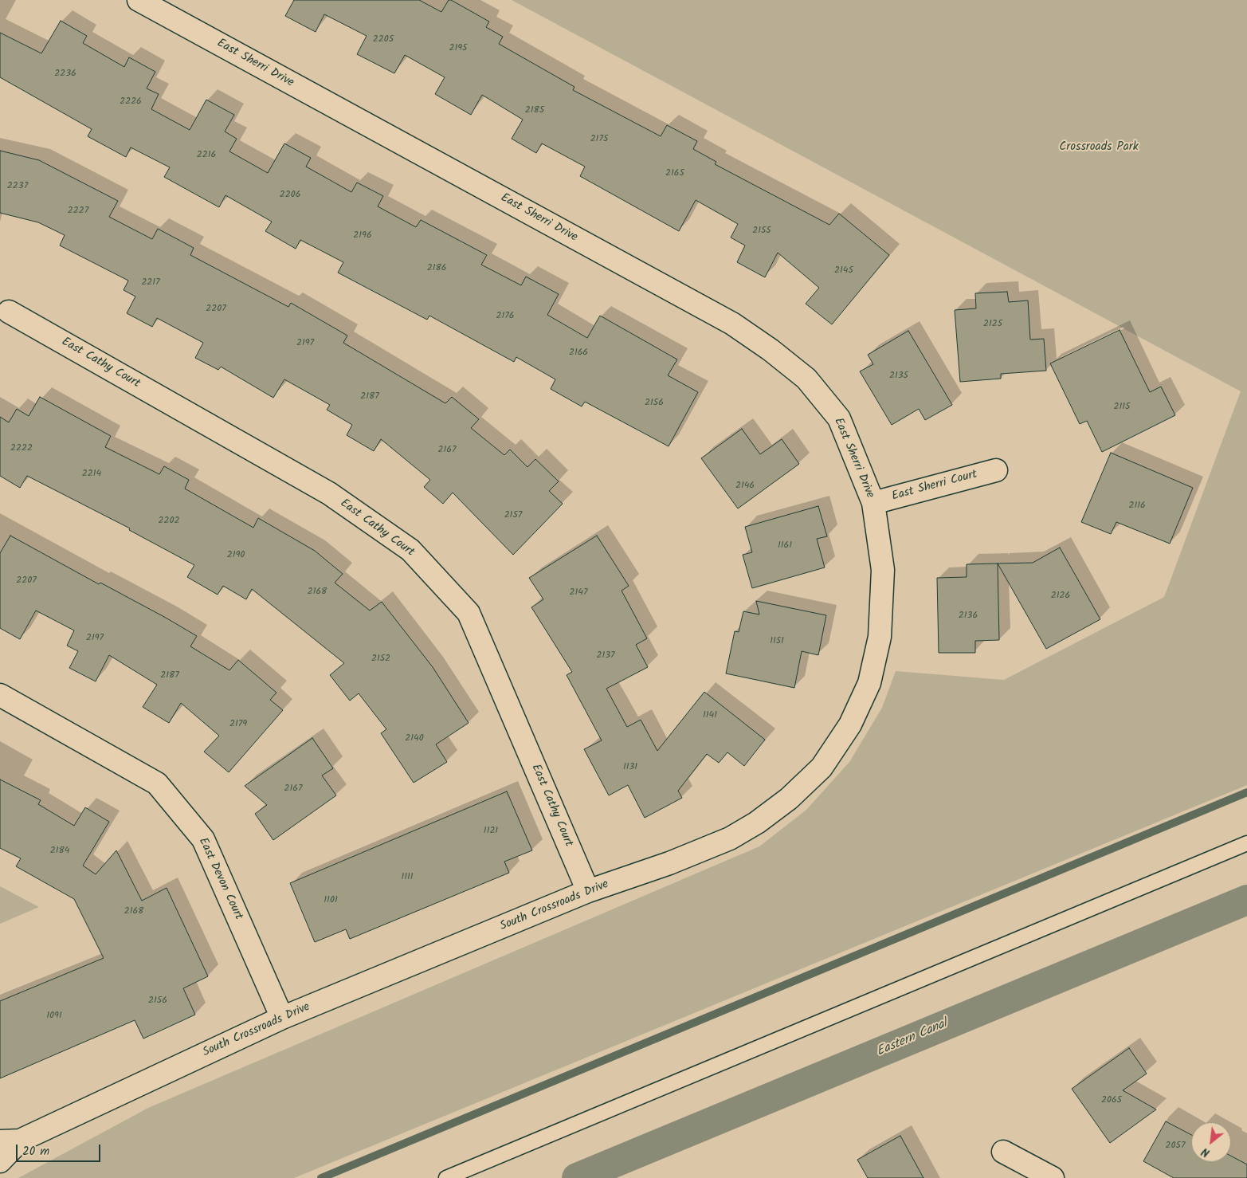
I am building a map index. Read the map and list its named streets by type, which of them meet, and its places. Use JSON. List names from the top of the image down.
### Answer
{
  "streets": {
    "street": [
      "East Sherri Drive",
      "East Cathy Court",
      "East Sherri Court",
      "East Devon Court",
      "South Crossroads Drive"
    ]
  },
  "crossings": [
    ["East Sherri Drive", "East Sherri Court"],
    ["East Sherri Drive", "South Crossroads Drive"],
    ["East Cathy Court", "South Crossroads Drive"],
    ["East Sherri Court", "South Crossroads Drive"],
    ["East Devon Court", "South Crossroads Drive"]
  ],
  "water": ["Eastern Canal"],
  "parks": ["Crossroads Park"],
  "house_numbers": [
    "2205",
    "2195",
    "2236",
    "2226",
    "2185",
    "2175",
    "2216",
    "2165",
    "2237",
    "2206",
    "2227",
    "2155",
    "2196",
    "2186",
    "2145",
    "2217",
    "2207",
    "2176",
    "2125",
    "2197",
    "2166",
    "2135",
    "2187",
    "2156",
    "2115",
    "2222",
    "2167",
    "2214",
    "2146",
    "2116",
    "2157",
    "2202",
    "1161",
    "2190",
    "2207",
    "2168",
    "2147",
    "2126",
    "2136",
    "2197",
    "1151",
    "2137",
    "2152",
    "2187",
    "1141",
    "2179",
    "2140",
    "1131",
    "2167",
    "1121",
    "2184",
    "1111",
    "1101",
    "2168",
    "2156",
    "1091",
    "2065",
    "2057"
  ],
  "scale_bar": "20 m",
  "north": "bottom left"
}
